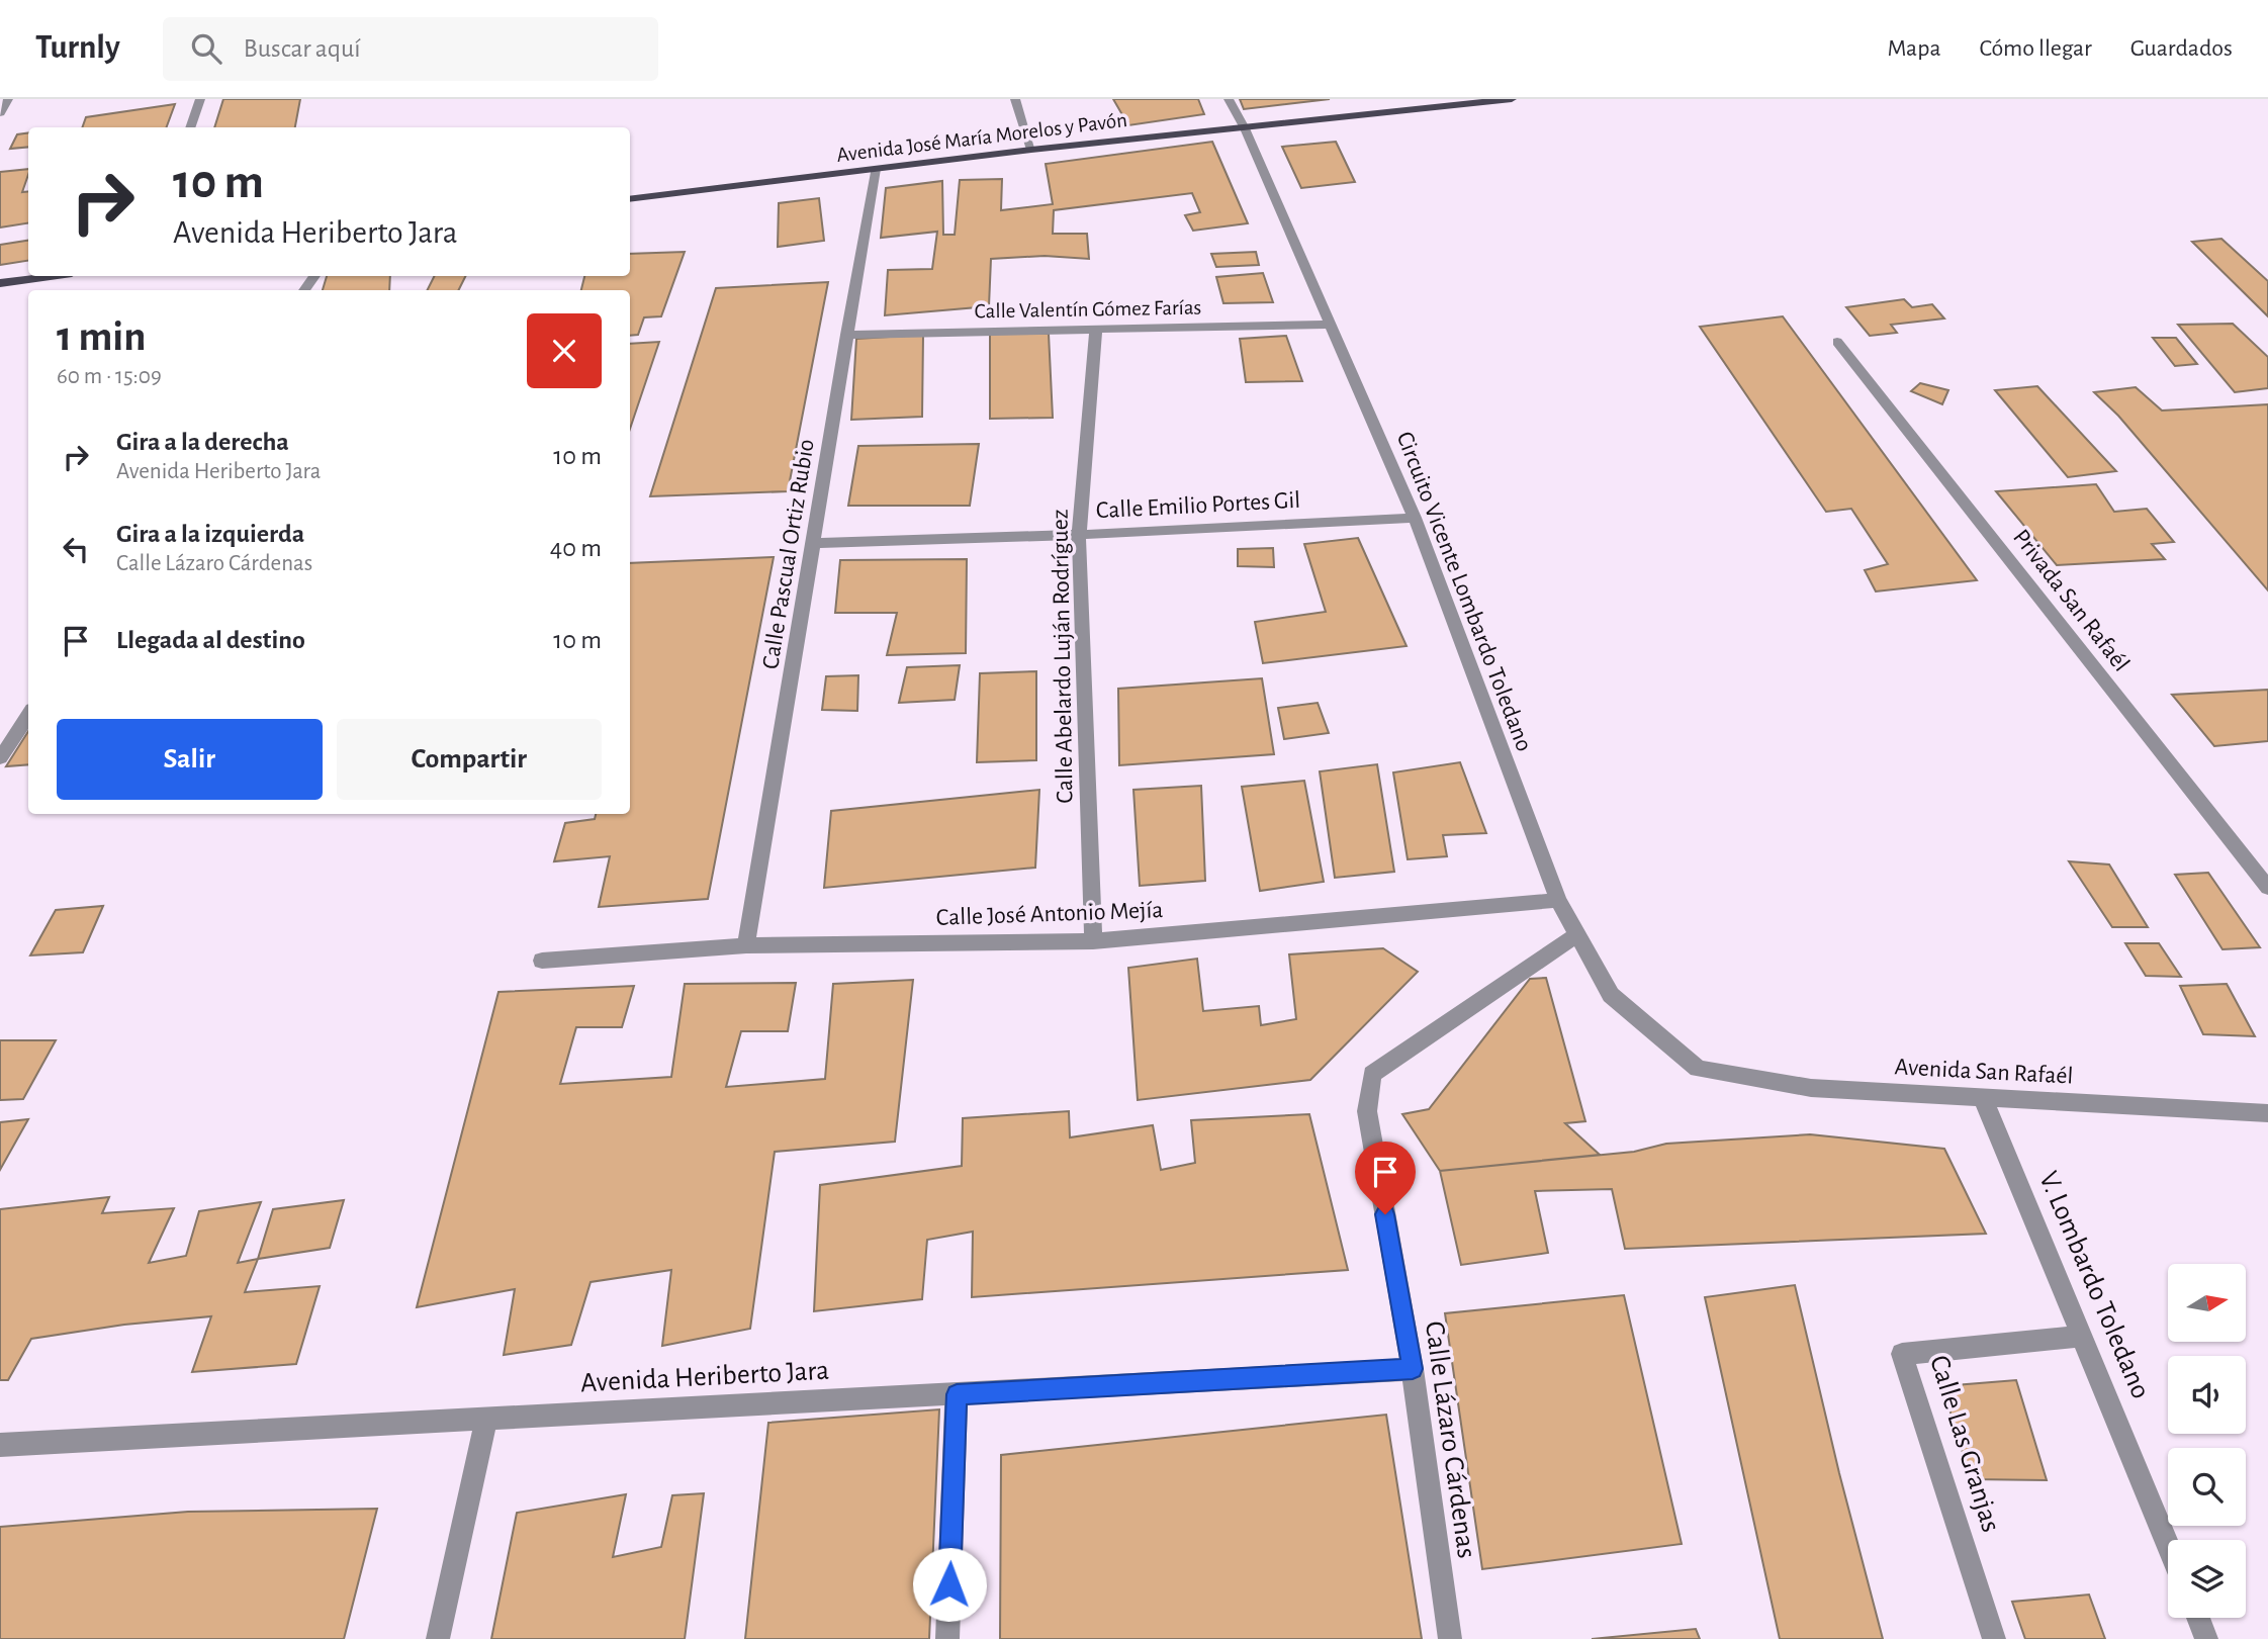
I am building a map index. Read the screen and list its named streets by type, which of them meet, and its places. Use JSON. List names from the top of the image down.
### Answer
{
  "streets": {
    "main road": ["Avenida José María Morelos y Pavón"],
    "street": [
      "Calle Valentín Gómez Farías",
      "Calle Emilio Portes Gil",
      "Calle Pascual Ortiz Rubio",
      "Circuito Vicente Lombardo Toledano",
      "Privada San Rafaél",
      "Calle Abelardo Luján Rodríguez",
      "Calle José Antonio Mejía",
      "Avenida San Rafaél",
      "V. Lombardo Toledano",
      "Avenida Heriberto Jara",
      "Calle Lázaro Cárdenas",
      "Calle Las Granjas"
    ]
  },
  "crossings": [
    ["Avenida José María Morelos y Pavón", "Calle Pascual Ortiz Rubio"],
    ["Avenida José María Morelos y Pavón", "Circuito Vicente Lombardo Toledano"],
    ["Calle Valentín Gómez Farías", "Calle Pascual Ortiz Rubio"],
    ["Calle Valentín Gómez Farías", "Circuito Vicente Lombardo Toledano"],
    ["Calle Valentín Gómez Farías", "Calle Abelardo Luján Rodríguez"],
    ["Calle Emilio Portes Gil", "Calle Pascual Ortiz Rubio"],
    ["Calle Emilio Portes Gil", "Circuito Vicente Lombardo Toledano"],
    ["Calle Emilio Portes Gil", "Calle Abelardo Luján Rodríguez"],
    ["Calle Pascual Ortiz Rubio", "Calle José Antonio Mejía"],
    ["Circuito Vicente Lombardo Toledano", "Calle José Antonio Mejía"],
    ["Circuito Vicente Lombardo Toledano", "Avenida San Rafaél"],
    ["Circuito Vicente Lombardo Toledano", "Calle Lázaro Cárdenas"],
    ["Calle Abelardo Luján Rodríguez", "Calle José Antonio Mejía"],
    ["Avenida San Rafaél", "V. Lombardo Toledano"],
    ["V. Lombardo Toledano", "Calle Las Granjas"],
    ["Avenida Heriberto Jara", "Calle Lázaro Cárdenas"]
  ],
  "north": "right",
  "page": {
    "header": "Turnly",
    "search": "Buscar aquí",
    "nav": ["Mapa", "Cómo llegar", "Guardados"],
    "turn": ["10 m", "Avenida Heriberto Jara"],
    "heading": ["1 min", "60 m · 15:09"],
    "list": [
      {
        "name": "Gira a la derecha",
        "note": "Avenida Heriberto Jara",
        "value": "10 m"
      },
      {
        "name": "Gira a la izquierda",
        "note": "Calle Lázaro Cárdenas",
        "value": "40 m"
      },
      {
        "name": "Llegada al destino",
        "value": "10 m"
      }
    ],
    "buttons": ["Salir", "Compartir"]
  }
}
